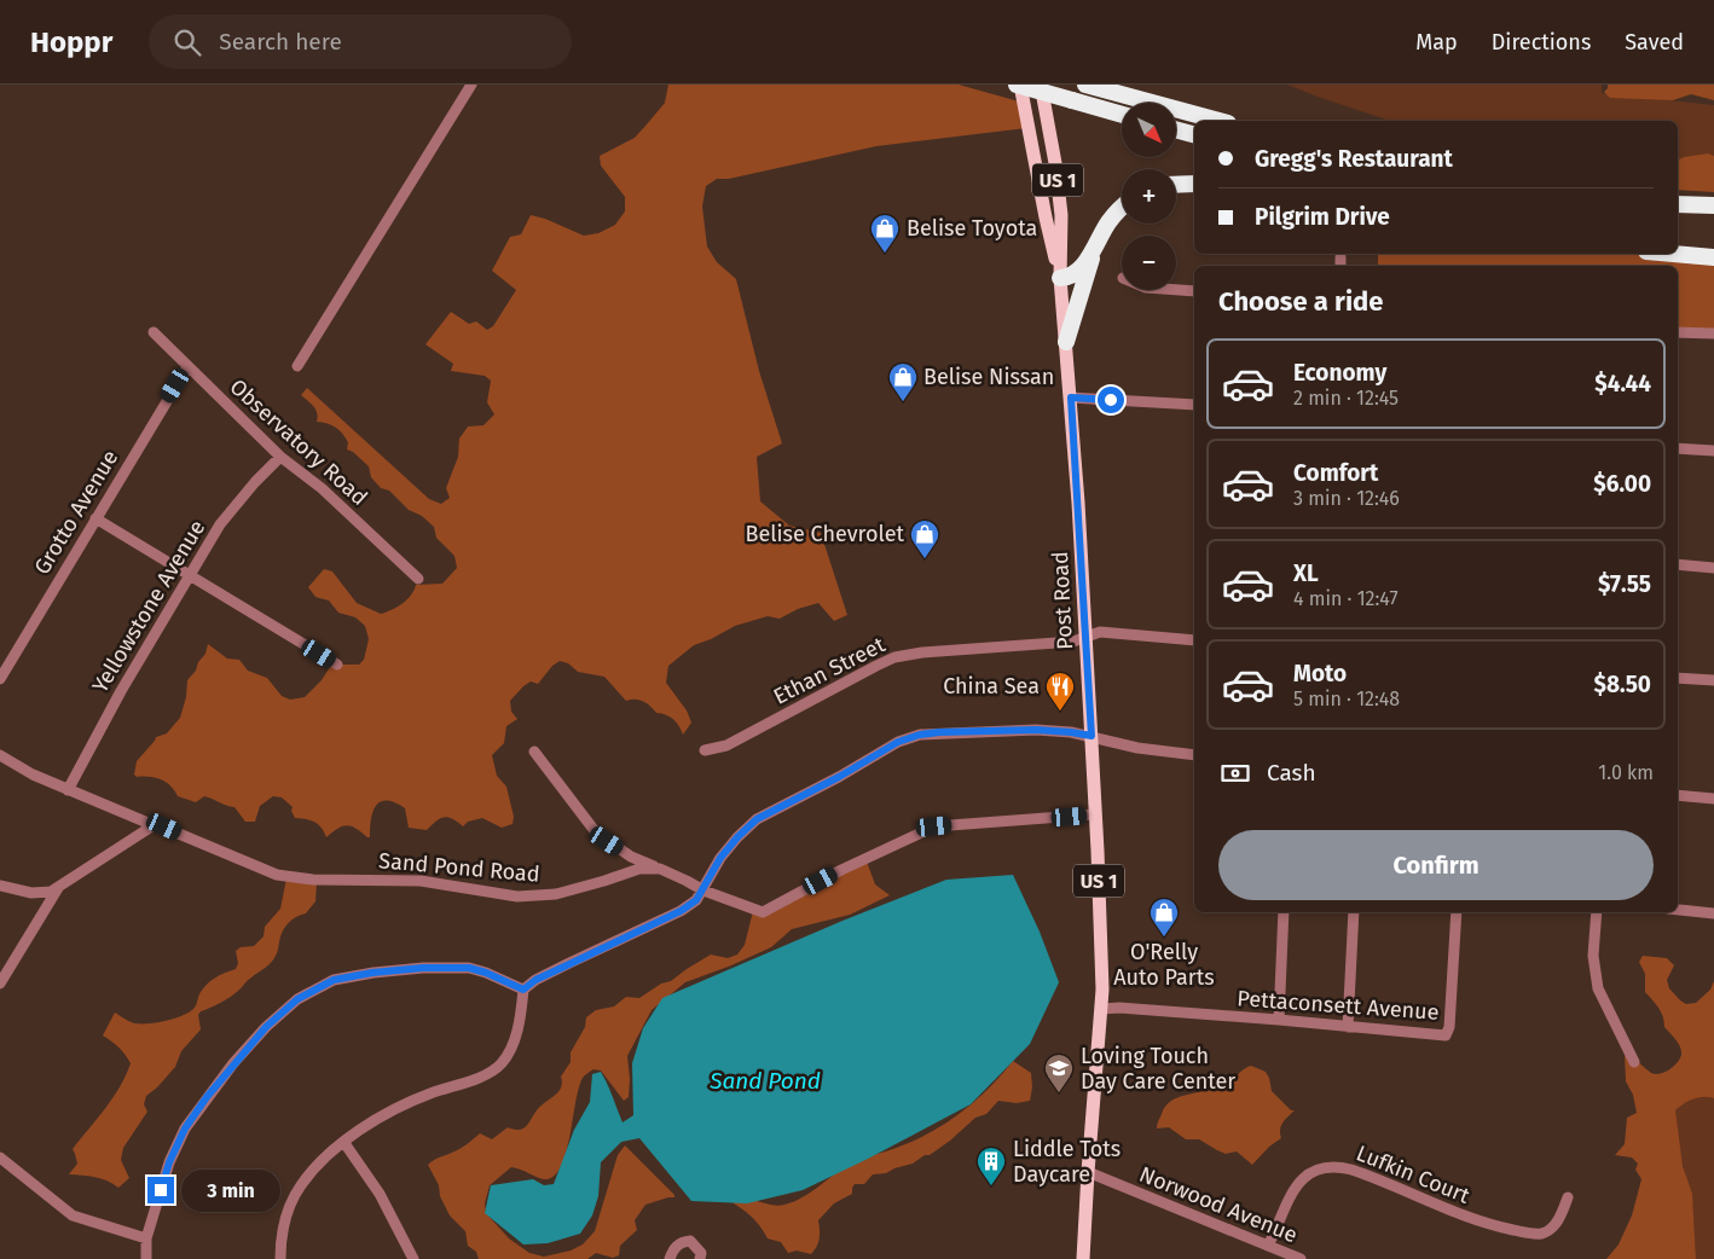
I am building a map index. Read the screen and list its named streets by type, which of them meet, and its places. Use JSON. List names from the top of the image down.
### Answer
{
  "streets": {
    "main road": ["US 1", "Post Road"],
    "street": [
      "Observatory Road",
      "Grotto Avenue",
      "Yellowstone Avenue",
      "Ethan Street",
      "Sand Pond Road",
      "Pettaconsett Avenue",
      "Lufkin Court",
      "Norwood Avenue"
    ]
  },
  "crossings": [
    ["Observatory Road", "Grotto Avenue"],
    ["Observatory Road", "Yellowstone Avenue"],
    ["Post Road", "Ethan Street"],
    ["Post Road", "Sand Pond Road"],
    ["Post Road", "Pettaconsett Avenue"],
    ["Post Road", "Norwood Avenue"],
    ["Yellowstone Avenue", "Sand Pond Road"],
    ["Lufkin Court", "Norwood Avenue"]
  ],
  "water": ["Sand Pond"],
  "places": {
    "shop": [
      "Belise Toyota",
      "Belise Nissan",
      "Belise Chevrolet",
      "O'Relly Auto Parts"
    ],
    "restaurant": ["China Sea"],
    "school or university": ["Loving Touch Day Care Center"],
    "building": ["Liddle Tots Daycare"]
  },
  "north": "bottom right",
  "page": {
    "header": "Hoppr",
    "search": "Search here",
    "nav": ["Map", "Directions", "Saved"],
    "map_buttons": ["+", "−"],
    "banner": ["Gregg's Restaurant", "Pilgrim Drive"],
    "heading": "Choose a ride",
    "list": [
      {
        "name": "Economy",
        "note": "2 min · 12:45",
        "value": "$4.44"
      },
      {
        "name": "Comfort",
        "note": "3 min · 12:46",
        "value": "$6.00"
      },
      {
        "name": "XL",
        "note": "4 min · 12:47",
        "value": "$7.55"
      },
      {
        "name": "Moto",
        "note": "5 min · 12:48",
        "value": "$8.50"
      }
    ],
    "pay": ["Cash", "1.0 km"],
    "buttons": "Confirm",
    "bubble": "3 min"
  }
}
